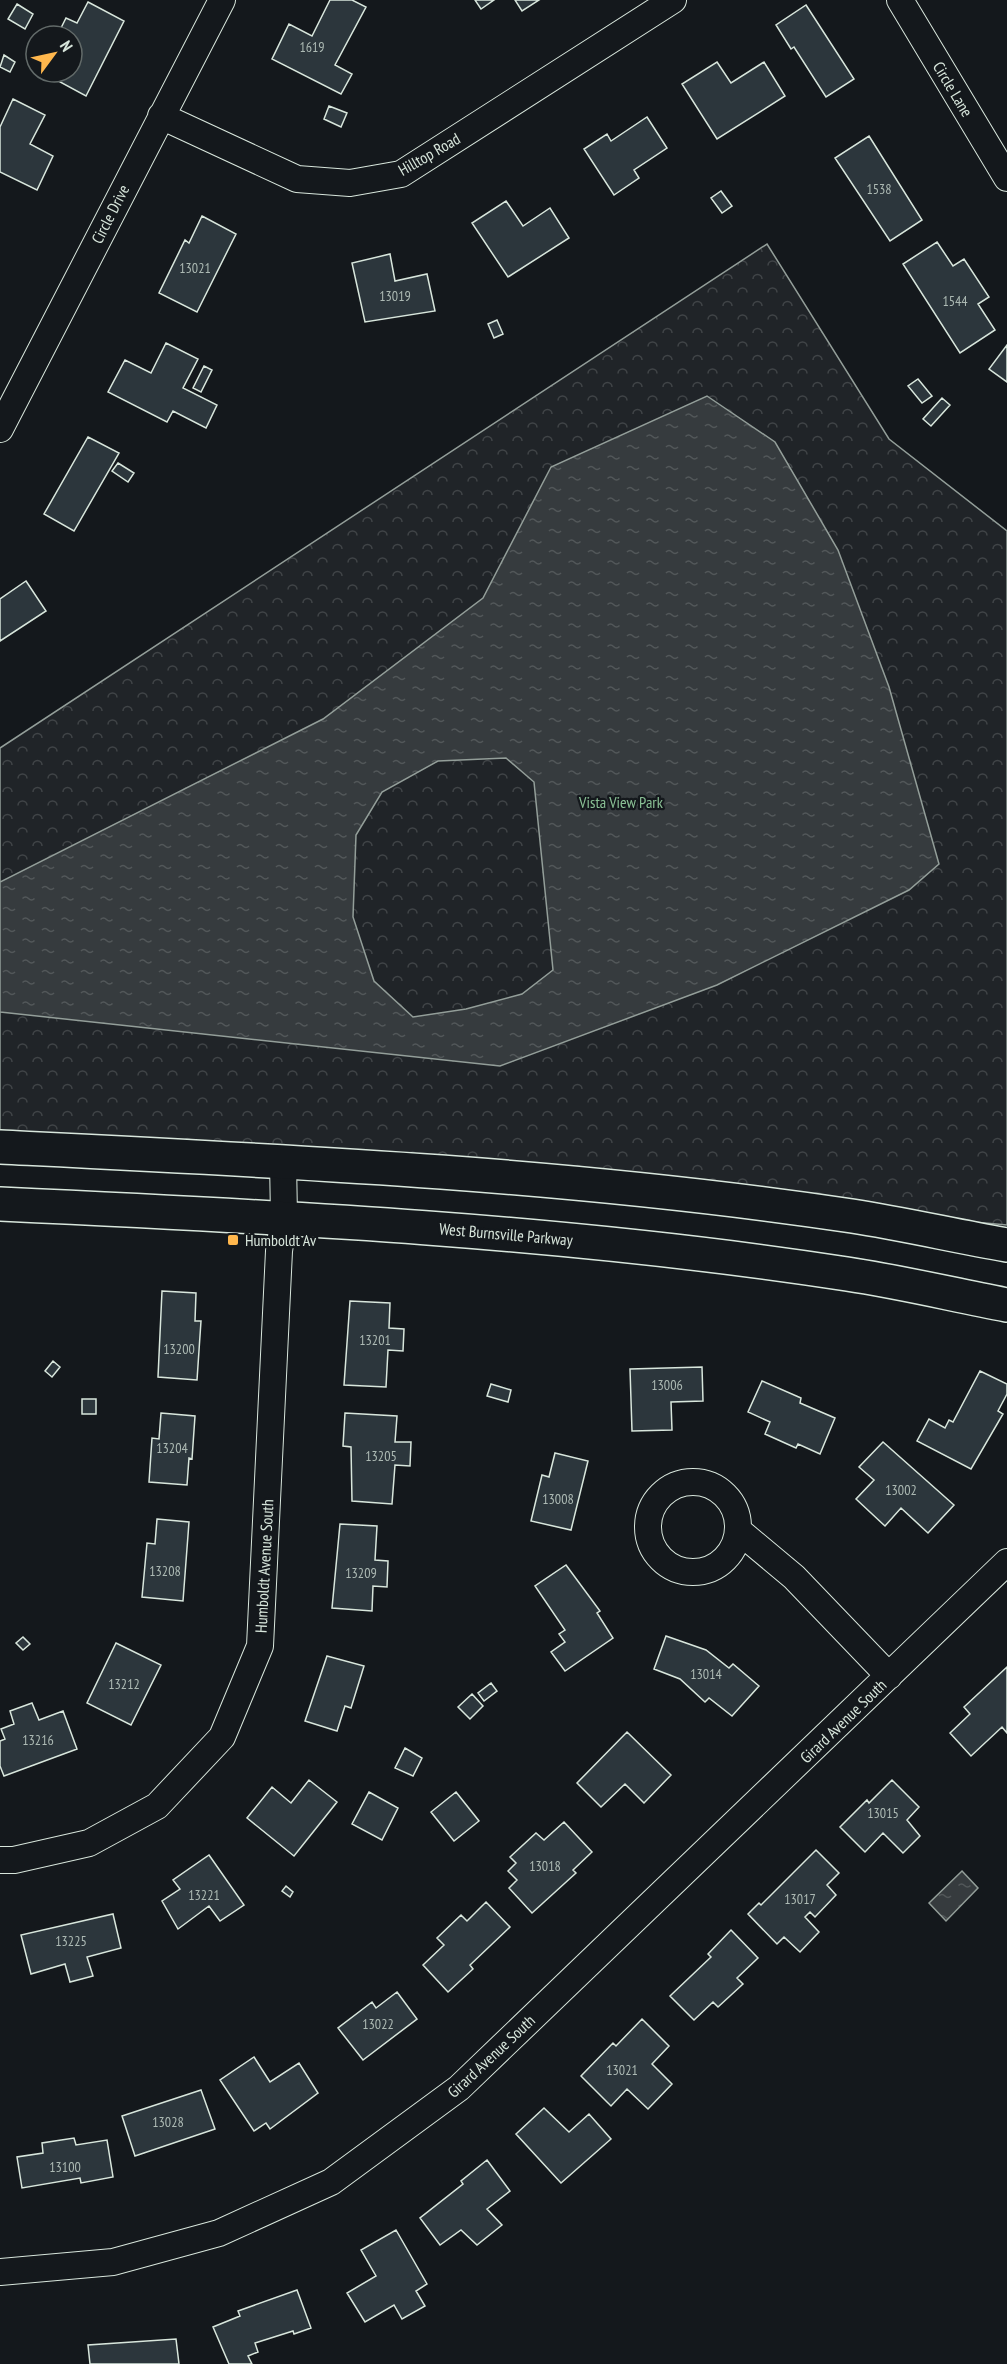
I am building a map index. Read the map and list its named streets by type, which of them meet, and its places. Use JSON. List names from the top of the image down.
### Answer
{
  "streets": {
    "street": [
      "Circle Lane",
      "Hilltop Road",
      "Circle Drive",
      "West Burnsville Parkway",
      "Humboldt Avenue South",
      "Girard Avenue South"
    ]
  },
  "crossings": [
    ["Hilltop Road", "Circle Drive"],
    ["West Burnsville Parkway", "Humboldt Avenue South"]
  ],
  "parks": ["Vista View Park"],
  "places": {
    "transit": ["Humboldt Av"]
  },
  "house_numbers": [
    "1619",
    "1538",
    "13021",
    "13019",
    "1544",
    "13201",
    "13200",
    "13006",
    "13204",
    "13205",
    "13002",
    "13008",
    "13208",
    "13209",
    "13014",
    "13212",
    "13216",
    "13015",
    "13018",
    "13221",
    "13017",
    "13225",
    "13022",
    "13021",
    "13028",
    "13100"
  ],
  "north": "top right"
}
